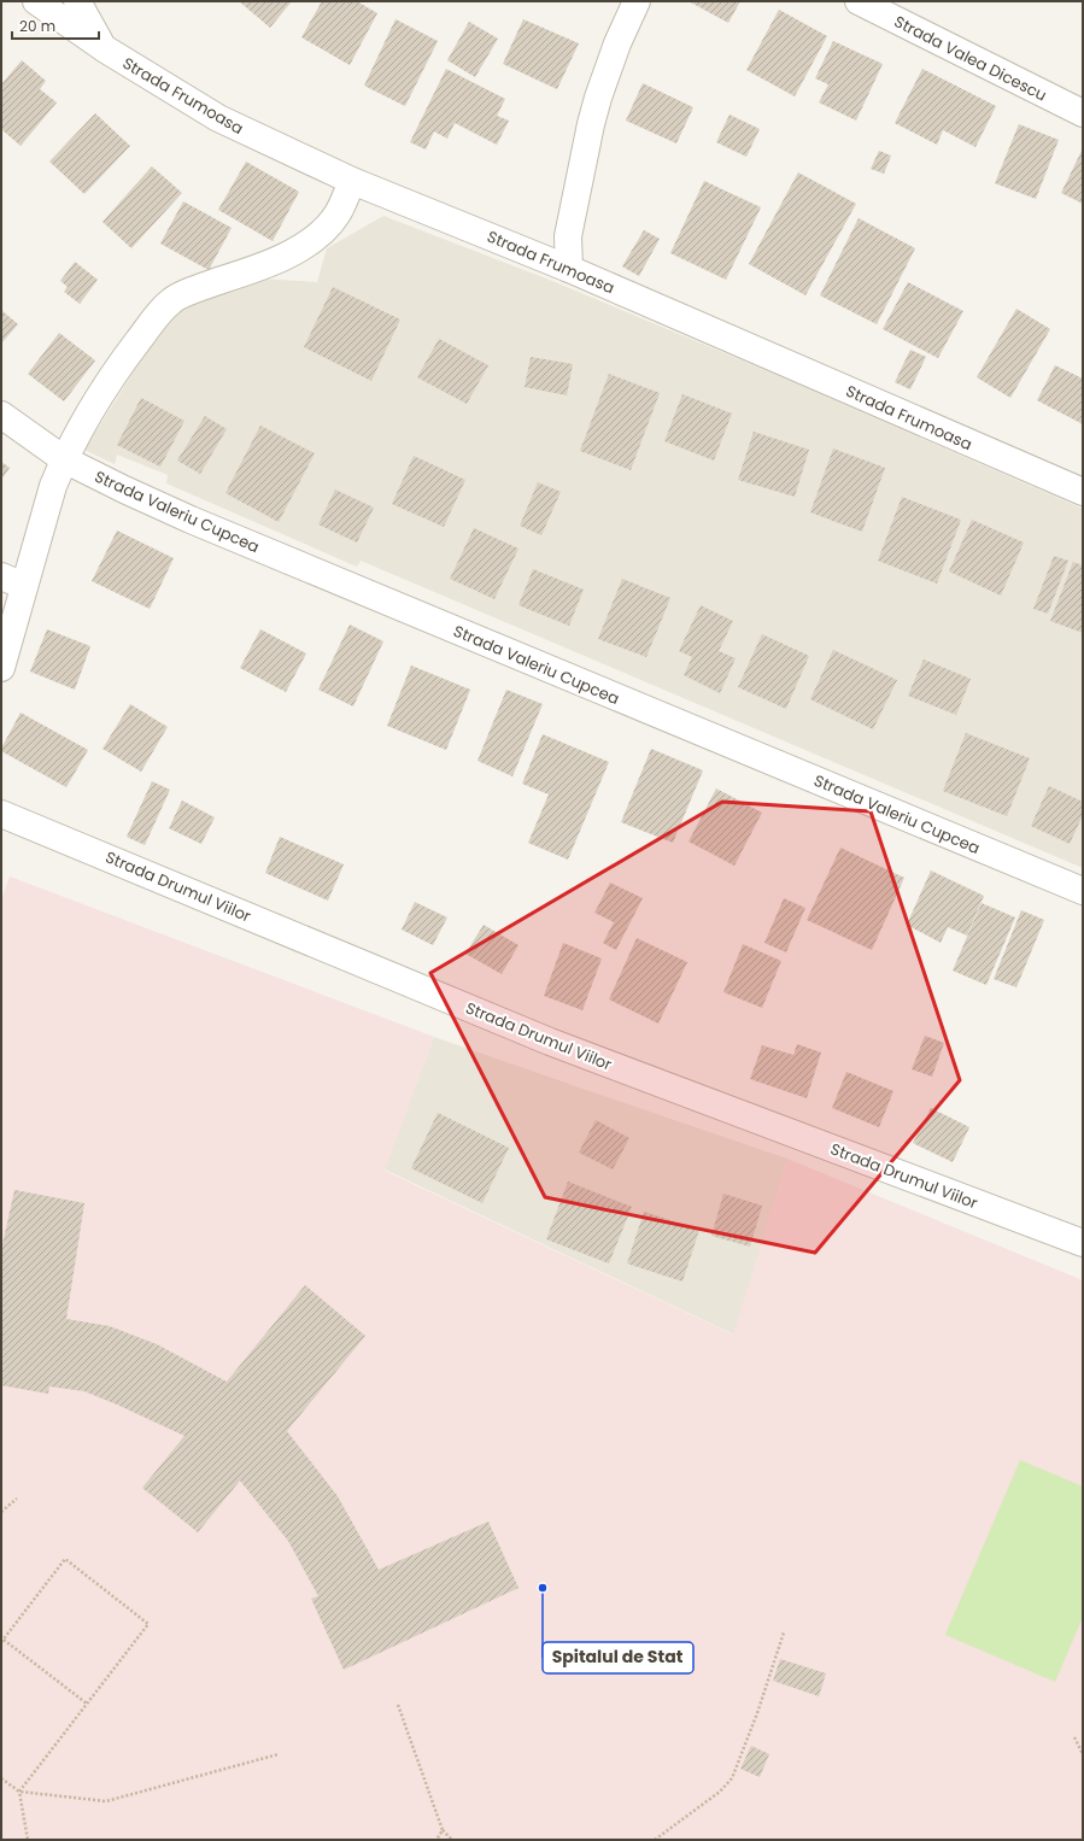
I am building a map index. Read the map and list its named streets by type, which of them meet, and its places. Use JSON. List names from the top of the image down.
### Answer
{
  "streets": {
    "street": [
      "Strada Valea Dicescu",
      "Strada Frumoasa",
      "Strada Valeriu Cupcea",
      "Strada Drumul Viilor"
    ]
  },
  "places": ["Spitalul de Stat"],
  "scale_bar": "20 m"
}
